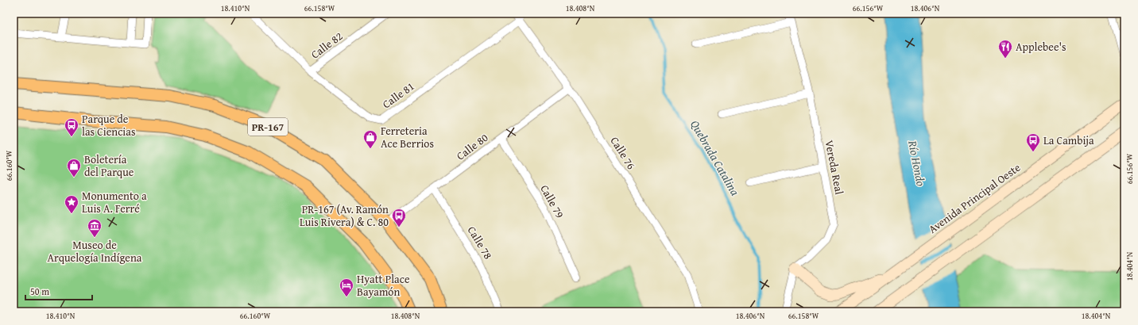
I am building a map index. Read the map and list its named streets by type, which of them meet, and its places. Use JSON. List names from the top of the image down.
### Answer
{
  "streets": {
    "main road": ["PR-167", "Avenida Principal Oeste"],
    "street": [
      "Calle 82",
      "Calle 81",
      "Calle 80",
      "Calle 76",
      "Vereda Real",
      "Calle 79",
      "Calle 78"
    ]
  },
  "crossings": [
    ["Calle 82", "Calle 81"],
    ["Calle 81", "Calle 76"],
    ["PR-167", "Calle 80"],
    ["Calle 80", "Calle 76"],
    ["Calle 80", "Calle 79"],
    ["Calle 80", "Calle 78"]
  ],
  "water": ["Quebrada Catalina", "Río Hondo"],
  "places": {
    "restaurant": ["Applebee's"],
    "bus stop": ["Parque de las Ciencias", "La Cambija", "PR-167 (Av. Ramón Luis Rivera) & C. 80"],
    "shop": ["Ferreteria Ace Berrios", "Boletería del Parque"],
    "place": ["Monumento a Luis A. Ferré"],
    "museum": ["Museo de Arquelogía Indígena"],
    "hotel": ["Hyatt Place Bayamón"]
  },
  "scale_bar": "50 m",
  "coordinates": [
    "18.410°N",
    "66.158°W",
    "18.408°N",
    "66.156°W",
    "18.406°N",
    "66.160°W",
    "18.404°N"
  ]
}
